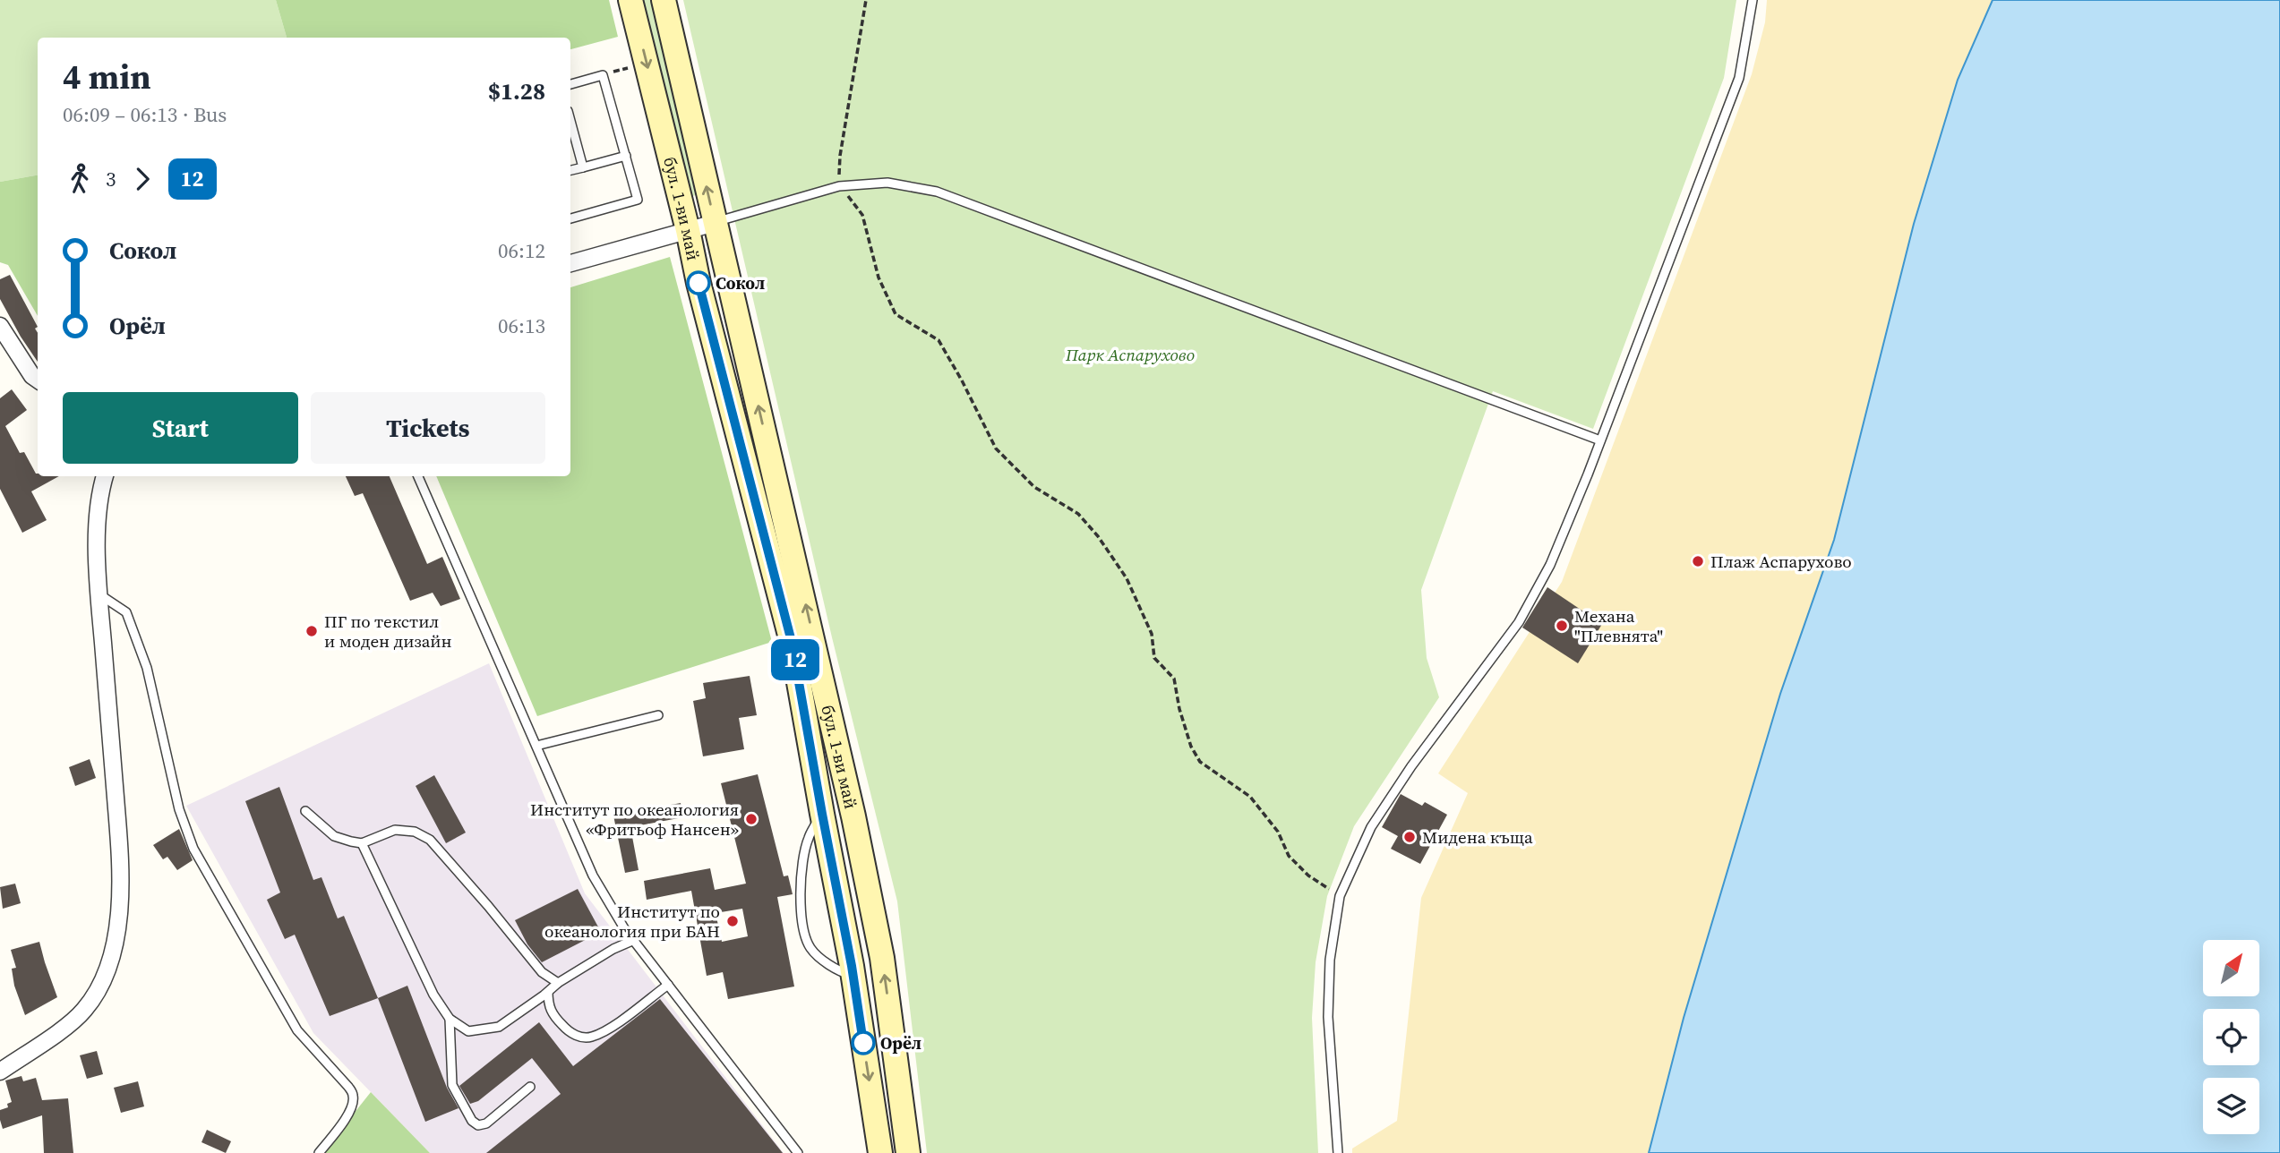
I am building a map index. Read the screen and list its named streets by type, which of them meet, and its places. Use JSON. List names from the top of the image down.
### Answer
{
  "streets": {
    "main road": ["бул. 1-ви май"]
  },
  "parks": ["Парк Аспарухово"],
  "places": [
    "Сокол",
    "Плаж Аспарухово",
    "Механа \"Плевнята\"",
    "ПГ по текстил и моден дизайн",
    "Институт по океанология «Фритьоф Нансен»",
    "Мидена къща",
    "Институт по океанология при БАН",
    "Орёл"
  ],
  "lines": ["bus line 12"],
  "north": "top right",
  "page": {
    "on_map": "12",
    "heading": ["4 min", "06:09 – 06:13 · Bus", "$1.28"],
    "legs": ["3", "12"],
    "list": [
      {
        "name": "Сокол",
        "value": "06:12"
      },
      {
        "name": "Орёл",
        "value": "06:13"
      }
    ],
    "buttons": ["Start", "Tickets"]
  }
}
